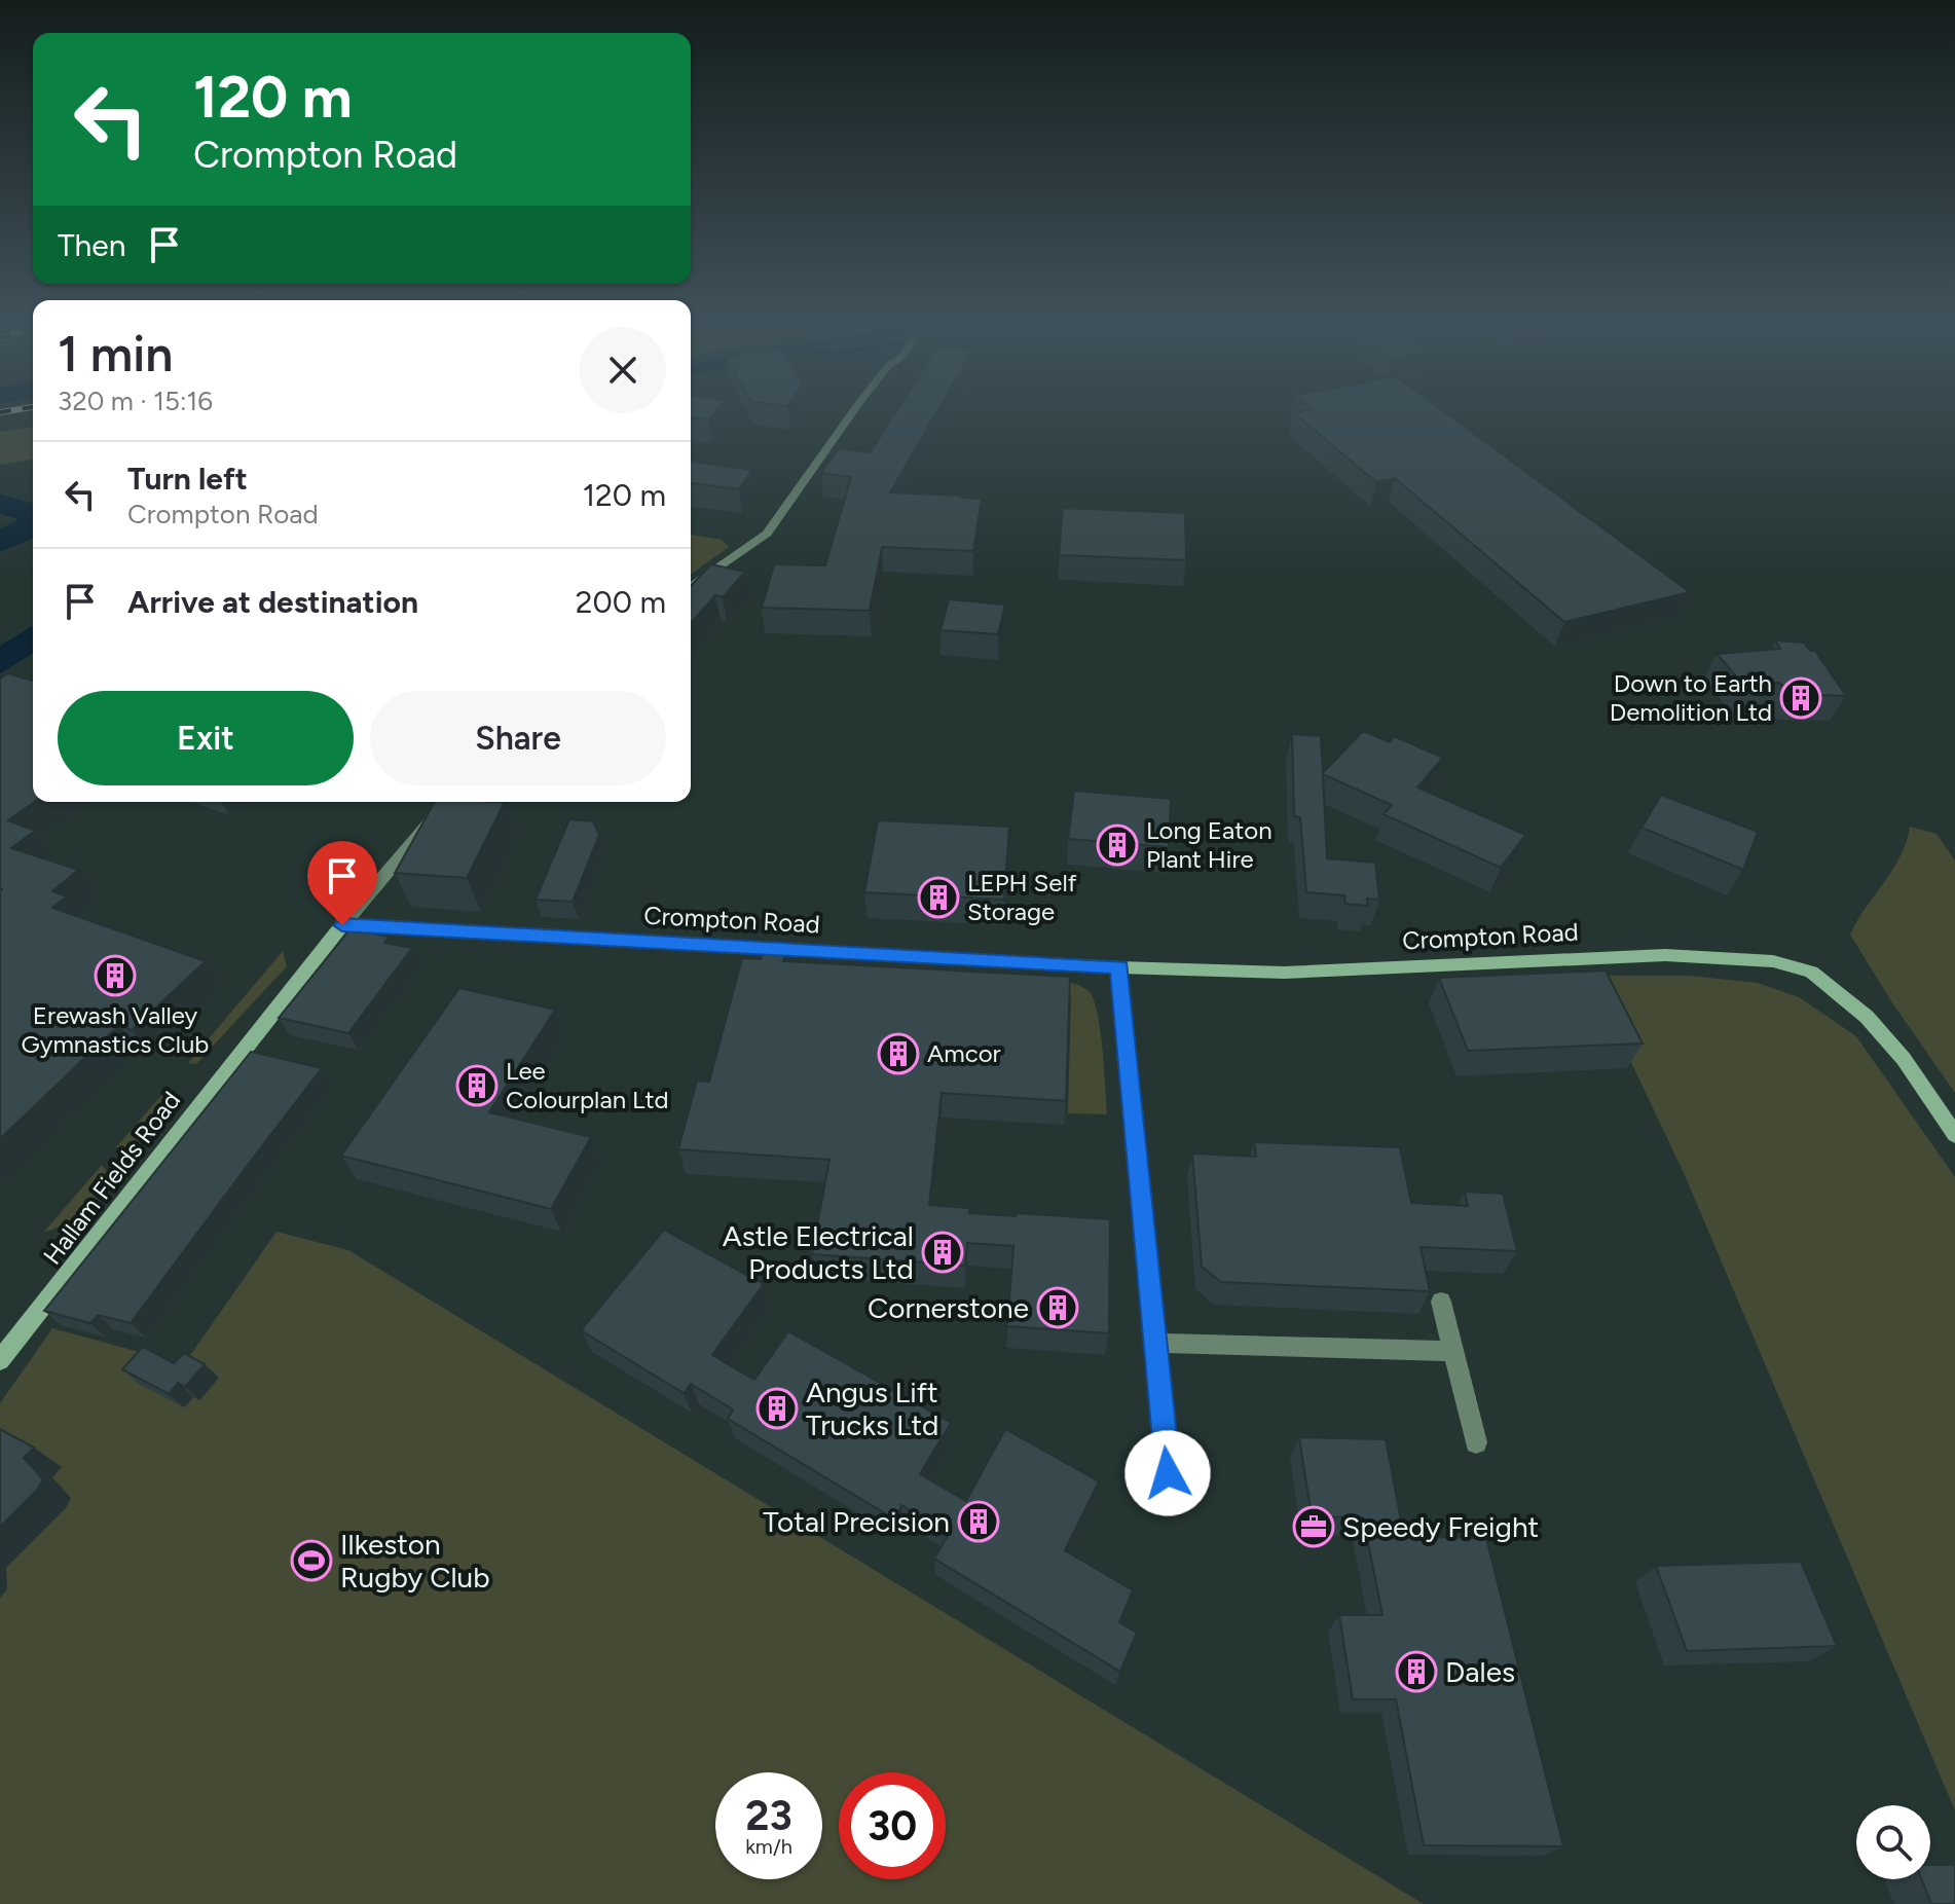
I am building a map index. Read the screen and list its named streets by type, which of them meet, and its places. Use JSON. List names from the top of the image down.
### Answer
{
  "streets": {
    "street": ["Crompton Road", "Hallam Fields Road"]
  },
  "crossings": [
    ["Crompton Road", "Hallam Fields Road"]
  ],
  "places": {
    "building": [
      "Down to Earth Demolition Ltd",
      "Long Eaton Plant Hire",
      "LEPH Self Storage",
      "Erewash Valley Gymnastics Club",
      "Amcor",
      "Lee Colourplan Ltd",
      "Astle Electrical Products Ltd",
      "Cornerstone",
      "Angus Lift Trucks Ltd",
      "Total Precision",
      "Dales"
    ],
    "office": ["Speedy Freight"],
    "sports": ["Ilkeston Rugby Club"]
  },
  "page": {
    "turn": ["120 m", "Crompton Road"],
    "then": "Then",
    "heading": ["1 min", "320 m · 15:16"],
    "list": [
      {
        "name": "Turn left",
        "note": "Crompton Road",
        "value": "120 m"
      },
      {
        "name": "Arrive at destination",
        "value": "200 m"
      }
    ],
    "buttons": ["Exit", "Share"],
    "speed": "23 km/h",
    "limit": "30"
  }
}
